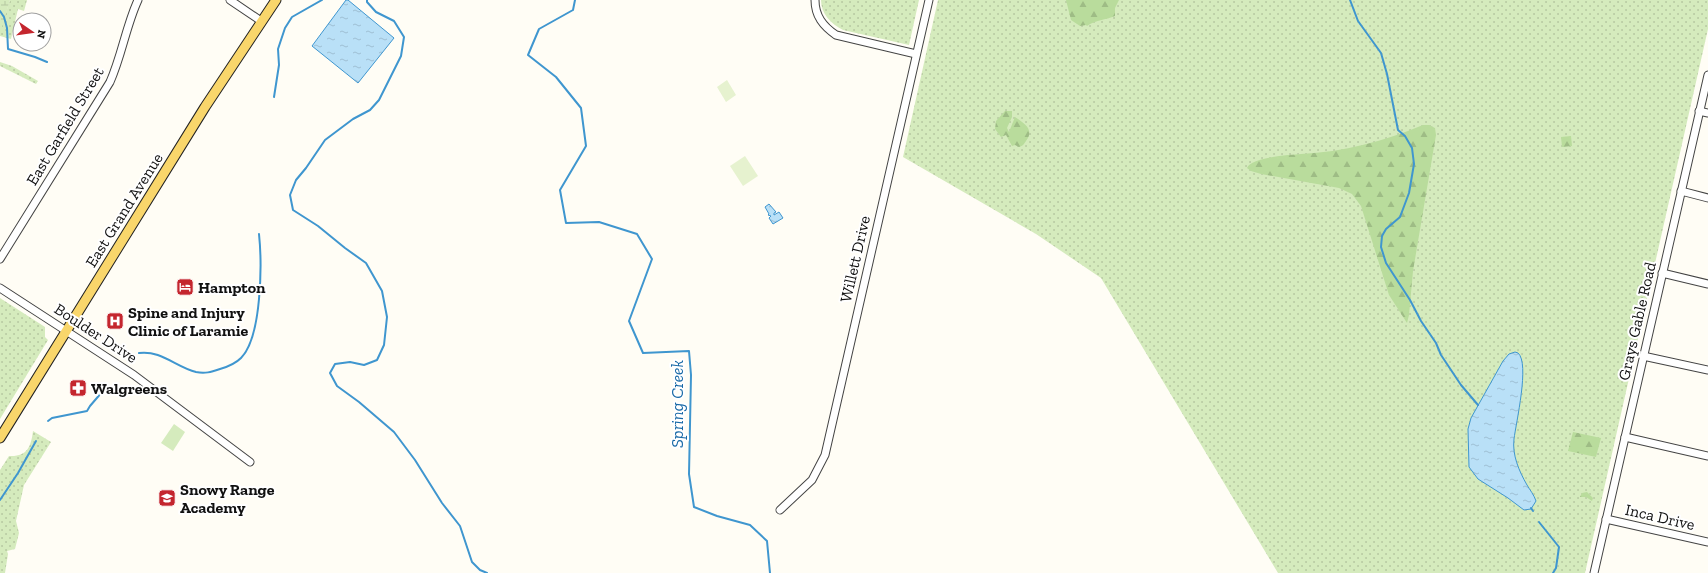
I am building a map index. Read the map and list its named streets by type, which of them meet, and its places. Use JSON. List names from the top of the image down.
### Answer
{
  "streets": {
    "main road": ["East Grand Avenue"],
    "street": [
      "East Garfield Street",
      "Willett Drive",
      "Grays Gable Road",
      "Boulder Drive",
      "Inca Drive"
    ]
  },
  "crossings": [
    ["East Grand Avenue", "Boulder Drive"],
    ["Grays Gable Road", "Inca Drive"]
  ],
  "water": ["Spring Creek"],
  "places": {
    "hotel": ["Hampton"],
    "hospital": ["Spine and Injury Clinic of Laramie"],
    "pharmacy": ["Walgreens"],
    "school or university": ["Snowy Range Academy"]
  },
  "north": "right"
}
